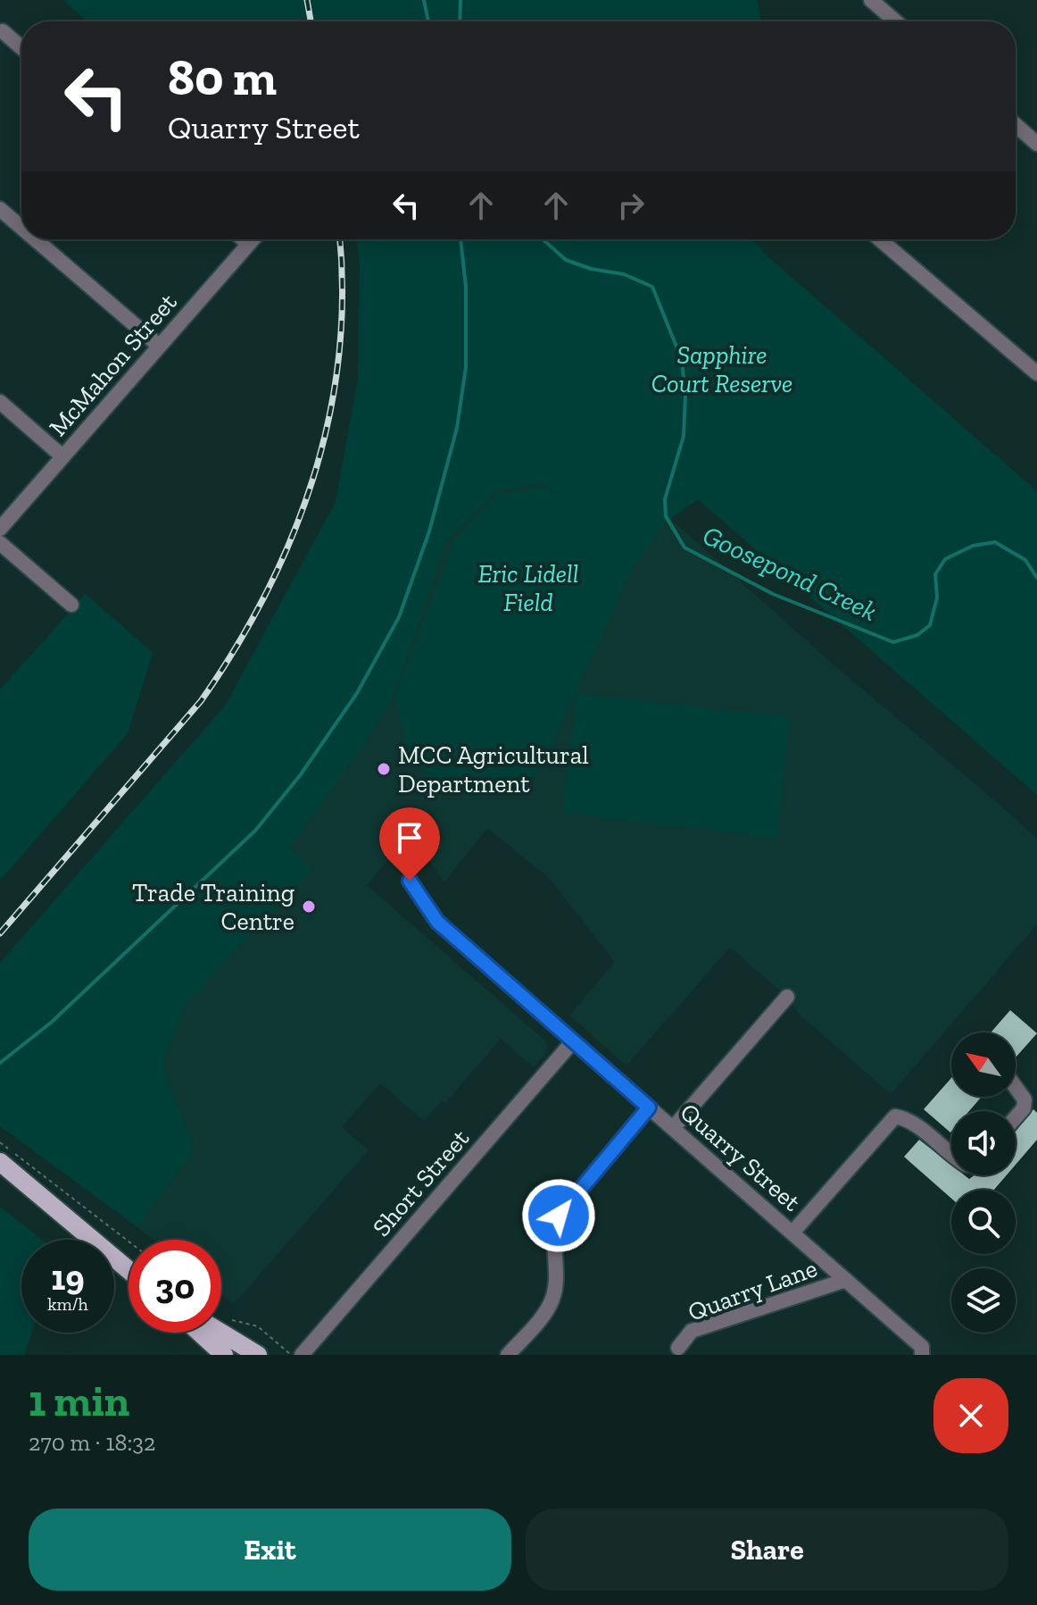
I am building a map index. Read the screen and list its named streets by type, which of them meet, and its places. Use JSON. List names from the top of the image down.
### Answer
{
  "streets": {
    "street": [
      "McMahon Street",
      "Quarry Street",
      "Short Street",
      "Quarry Lane"
    ]
  },
  "crossings": [
    ["Quarry Street", "Short Street"],
    ["Quarry Street", "Quarry Lane"]
  ],
  "water": ["Goosepond Creek"],
  "parks": ["Sapphire Court Reserve", "Eric Lidell Field"],
  "places": ["MCC Agricultural Department", "Trade Training Centre"],
  "north": "top left",
  "page": {
    "turn": ["80 m", "Quarry Street"],
    "speed": "19 km/h",
    "limit": "30",
    "heading": ["1 min", "270 m · 18:32"],
    "buttons": ["Exit", "Share"]
  }
}
